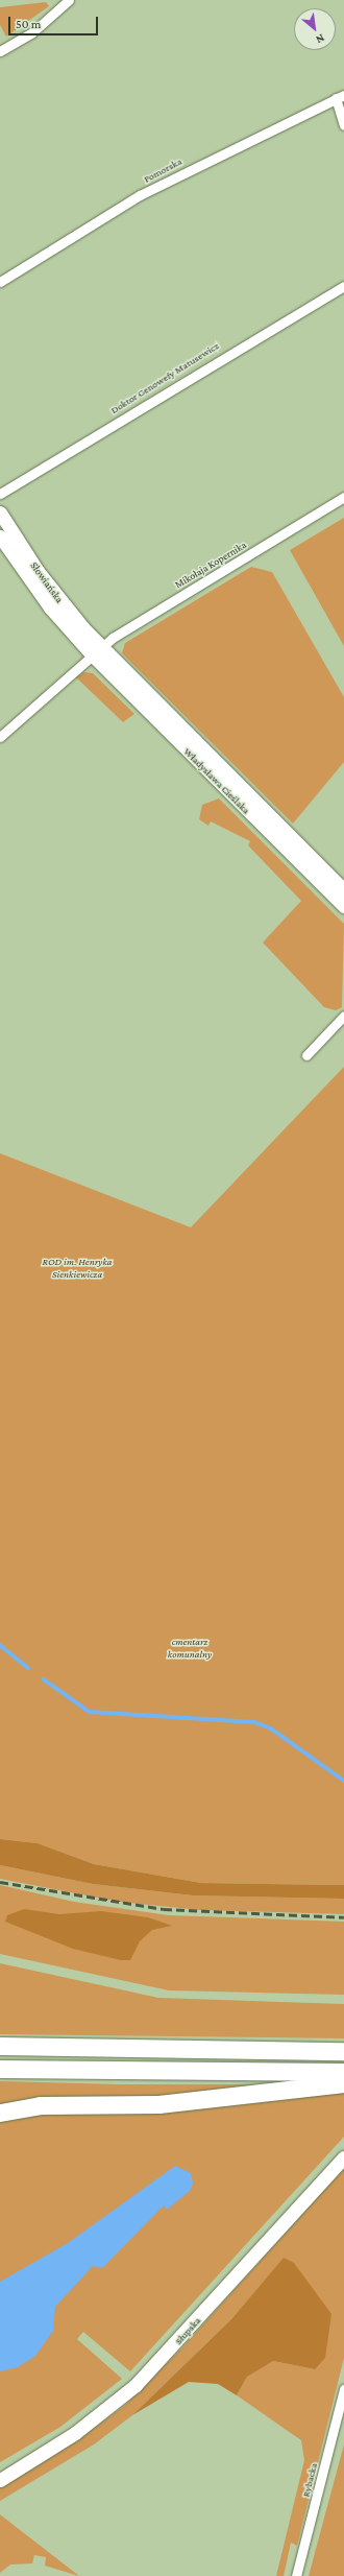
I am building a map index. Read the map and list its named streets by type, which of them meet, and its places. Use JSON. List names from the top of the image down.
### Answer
{
  "streets": {
    "street": [
      "Pomorska",
      "Doktor Genowefy Matusewicz",
      "Mikołaja Kopernika",
      "Słowiańska",
      "Władysława Cieślaka",
      "Słupska",
      "Rybacka"
    ]
  },
  "crossings": [
    ["Mikołaja Kopernika", "Słowiańska"],
    ["Mikołaja Kopernika", "Władysława Cieślaka"],
    ["Słowiańska", "Władysława Cieślaka"]
  ],
  "parks": ["ROD im. Henryka Sienkiewicza", "cmentarz komunalny"],
  "scale_bar": "50 m",
  "north": "bottom right"
}
